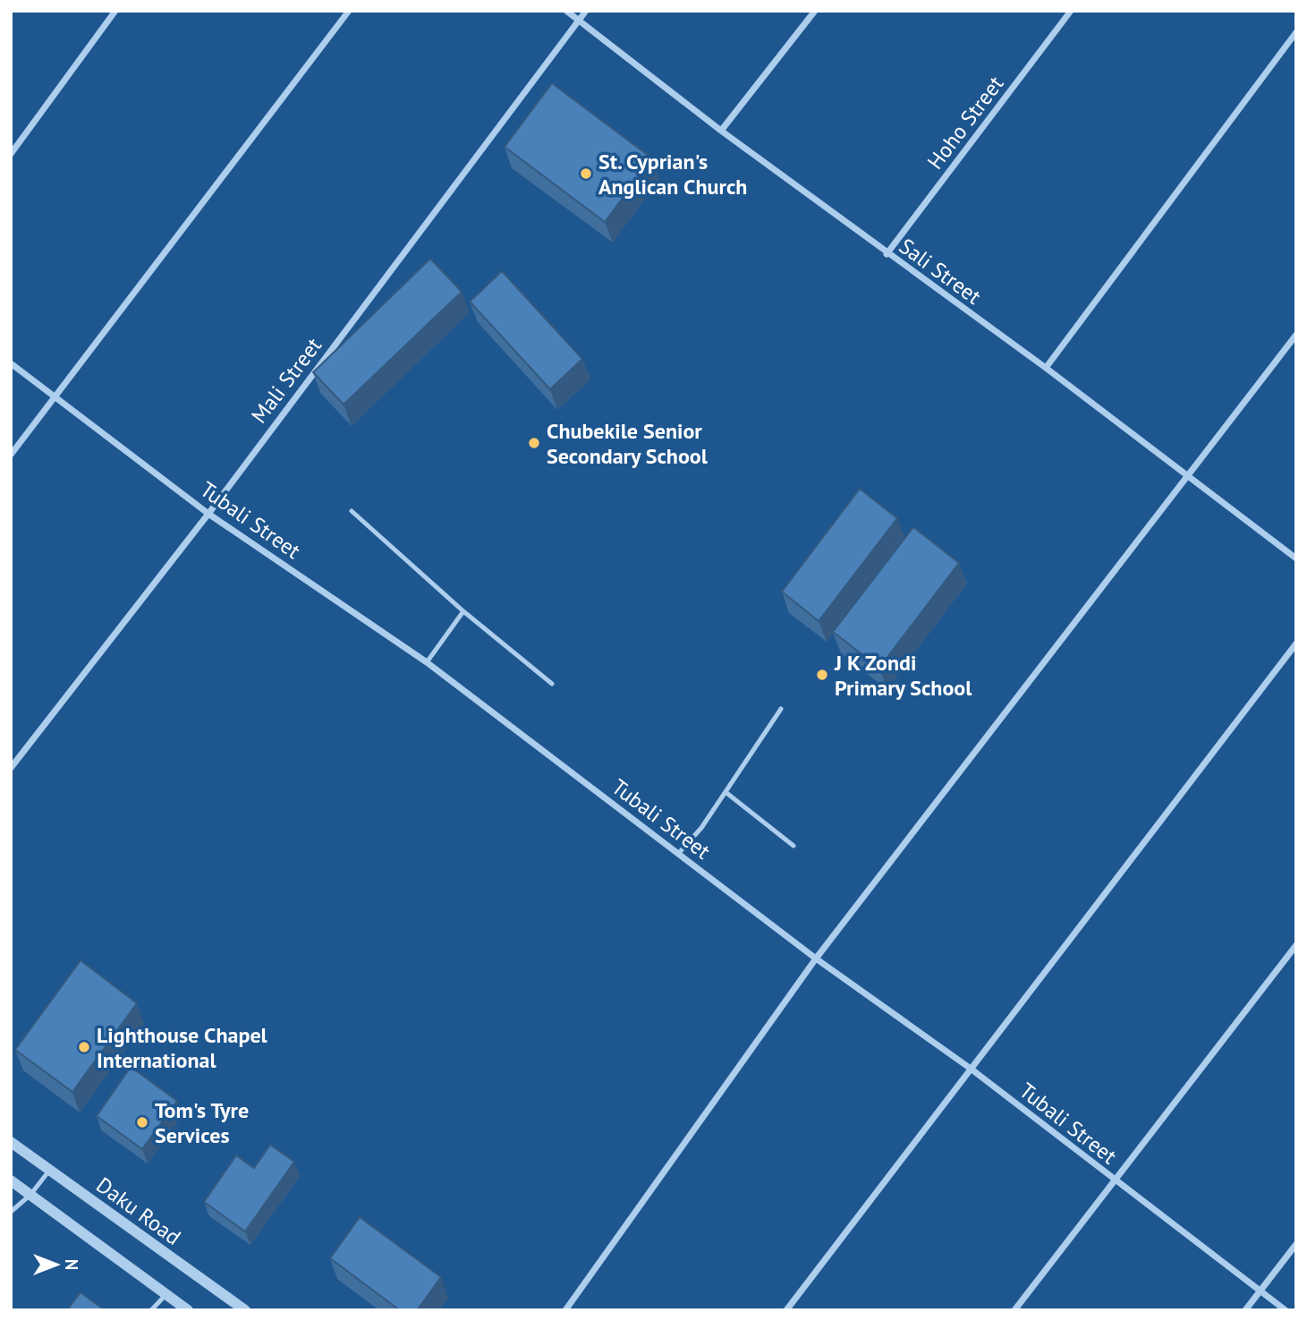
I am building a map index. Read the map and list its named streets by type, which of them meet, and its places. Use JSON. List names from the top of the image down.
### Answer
{
  "streets": {
    "street": [
      "Hoho Street",
      "Sali Street",
      "Mali Street",
      "Tubali Street",
      "Daku Road"
    ]
  },
  "crossings": [
    ["Hoho Street", "Sali Street"],
    ["Sali Street", "Mali Street"],
    ["Mali Street", "Tubali Street"]
  ],
  "places": [
    "St. Cyprian's Anglican Church",
    "Chubekile Senior Secondary School",
    "J K Zondi Primary School",
    "Lighthouse Chapel International",
    "Tom's Tyre Services"
  ],
  "north": "right"
}
